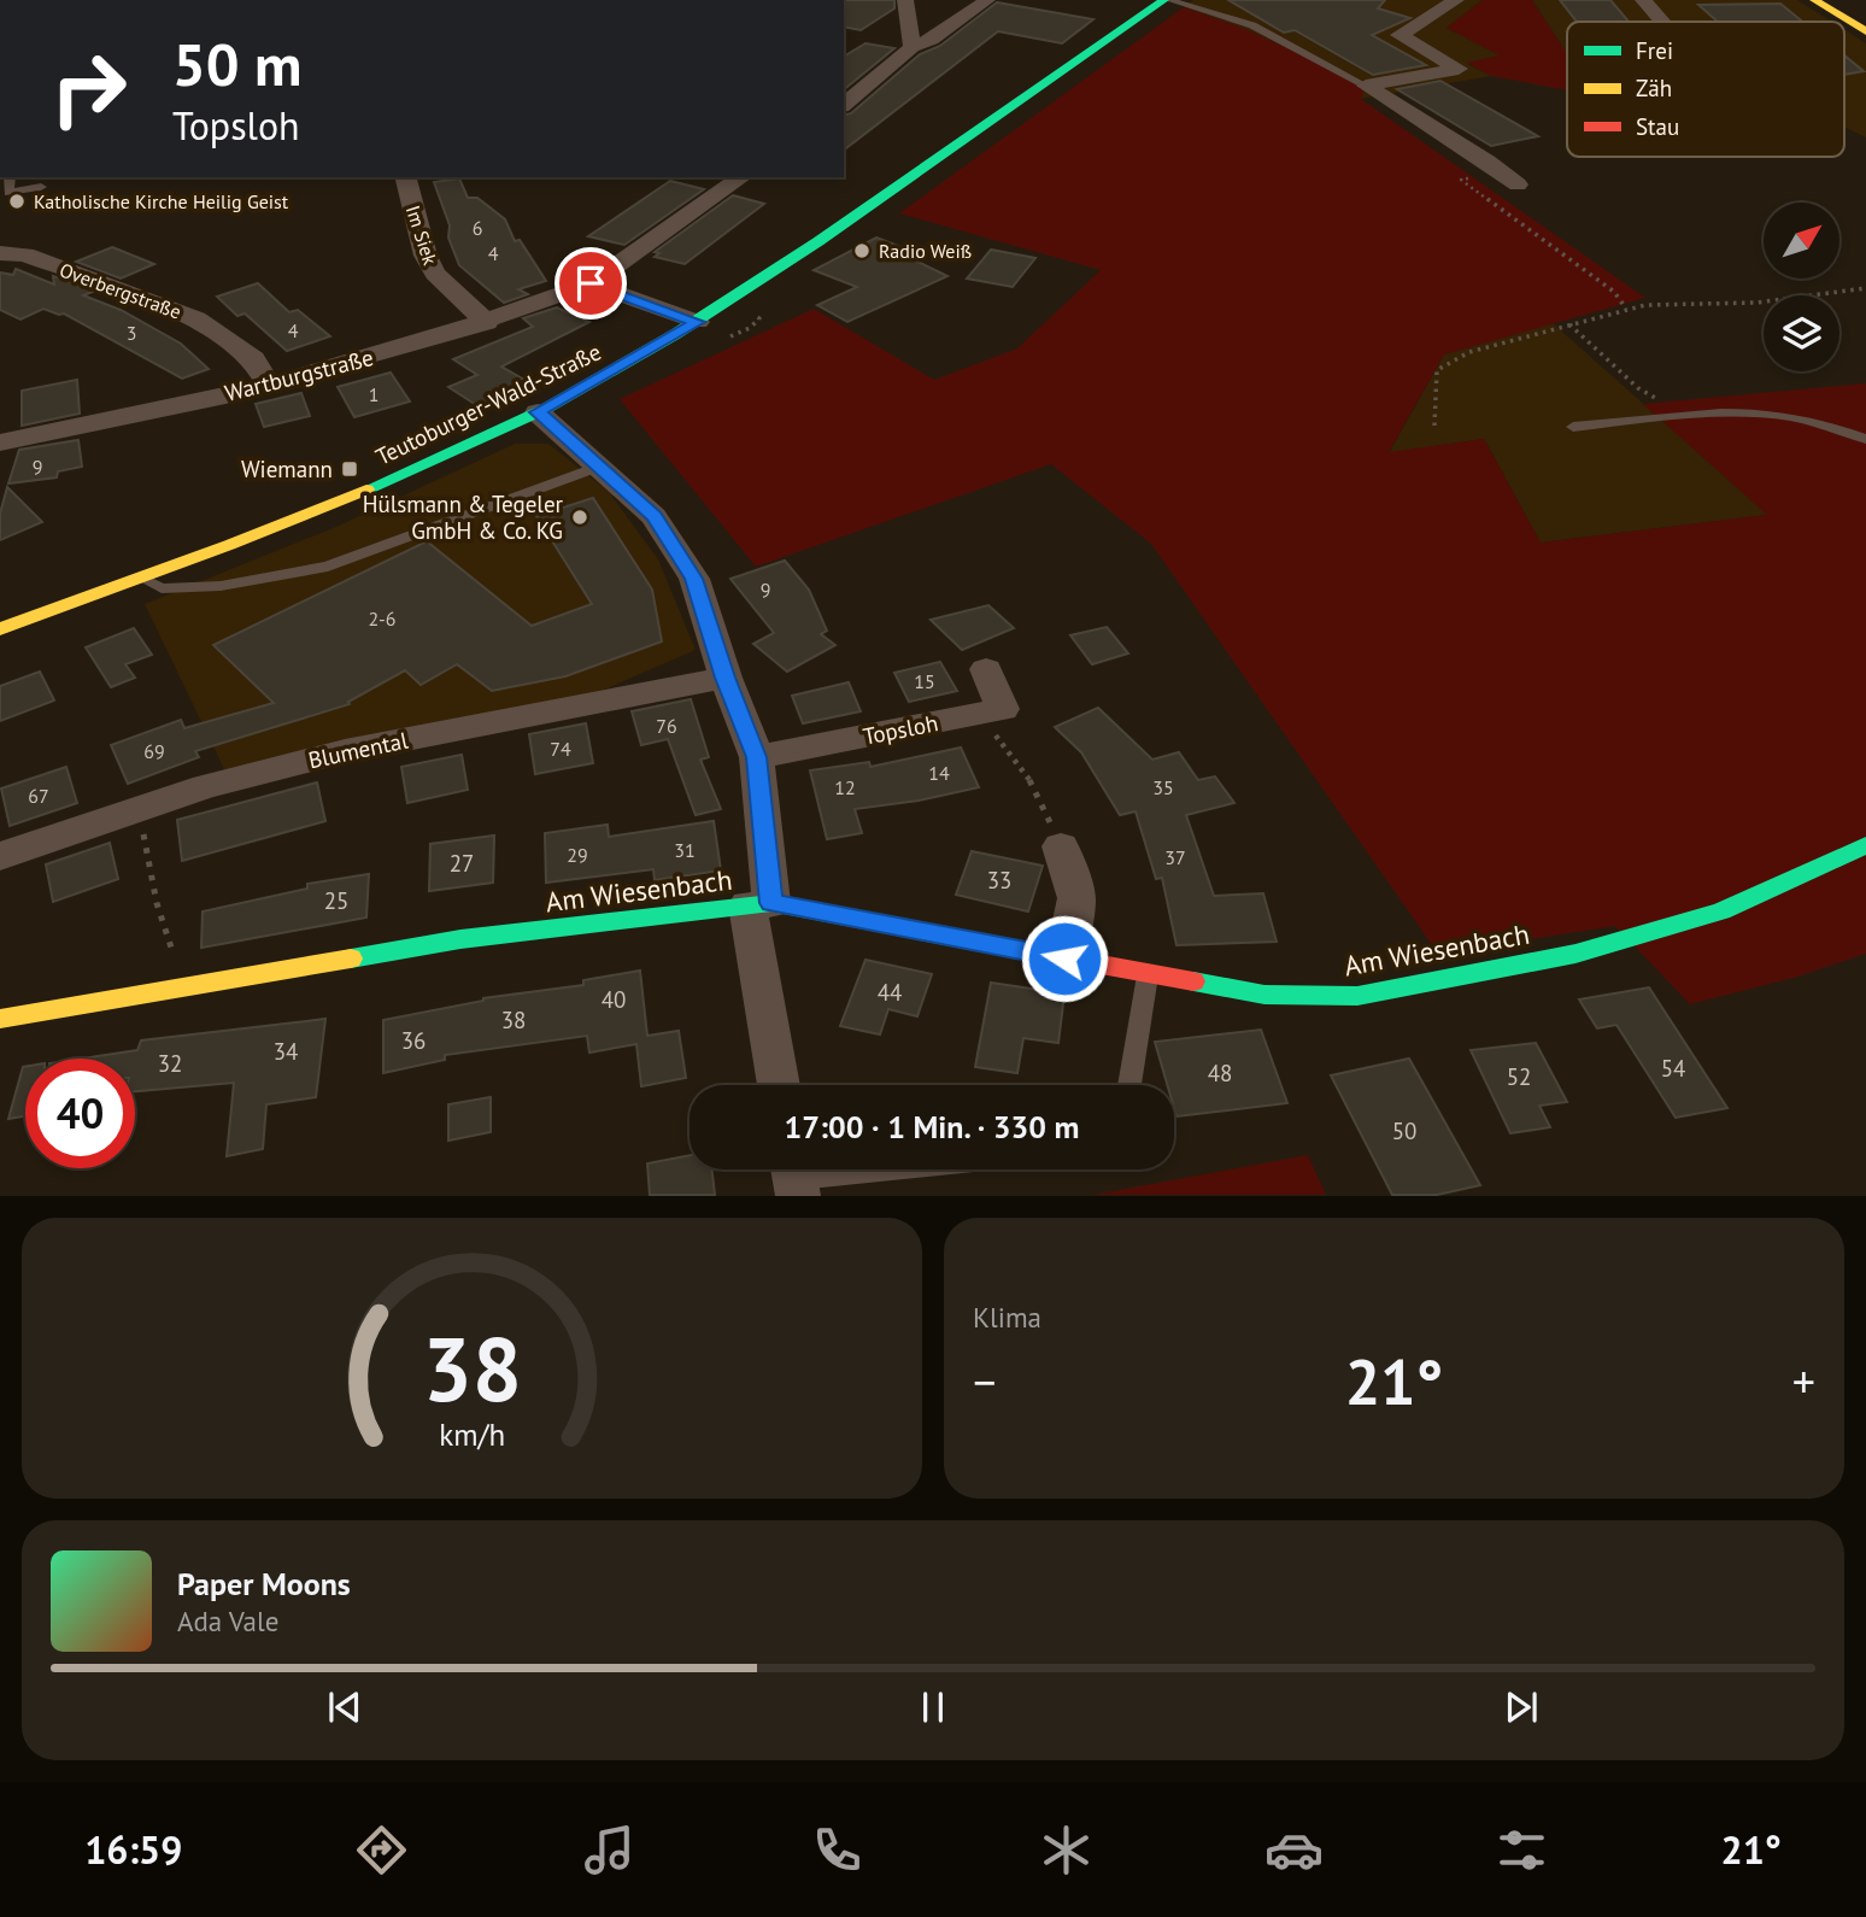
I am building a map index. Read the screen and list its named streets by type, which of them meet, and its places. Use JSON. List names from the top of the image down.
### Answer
{
  "streets": {
    "main road": ["Teutoburger-Wald-Straße", "Am Wiesenbach"],
    "street": [
      "Im Siek",
      "Overbergstraße",
      "Wartburgstraße",
      "Topsloh",
      "Blumental"
    ]
  },
  "crossings": [
    ["Im Siek", "Wartburgstraße"],
    ["Overbergstraße", "Wartburgstraße"]
  ],
  "places": {
    "other": ["Katholische Kirche Heilig Geist", "Radio Weiß", "Hülsmann & Tegeler GmbH & Co. KG"],
    "transit": ["Wiemann"]
  },
  "house_numbers": [
    "6",
    "4",
    "4",
    "3",
    "1",
    "9",
    "9",
    "2-6",
    "15",
    "76",
    "74",
    "69",
    "14",
    "12",
    "35",
    "67",
    "31",
    "29",
    "37",
    "27",
    "33",
    "25",
    "44",
    "40",
    "38",
    "36",
    "34",
    "32",
    "54",
    "48",
    "52",
    "50"
  ],
  "legend": ["Frei", "Zäh", "Stau"],
  "north": "top right",
  "page": {
    "turn": ["50 m", "Topsloh"],
    "limit": "40",
    "trip": "17:00 · 1 Min. · 330 m",
    "tile": "Klima",
    "heat": ["−", "21°", "+"],
    "song": ["Paper Moons", "Ada Vale"],
    "tabs": ["16:59", "21°"],
    "gauge": ["38", "km/h"]
  }
}
